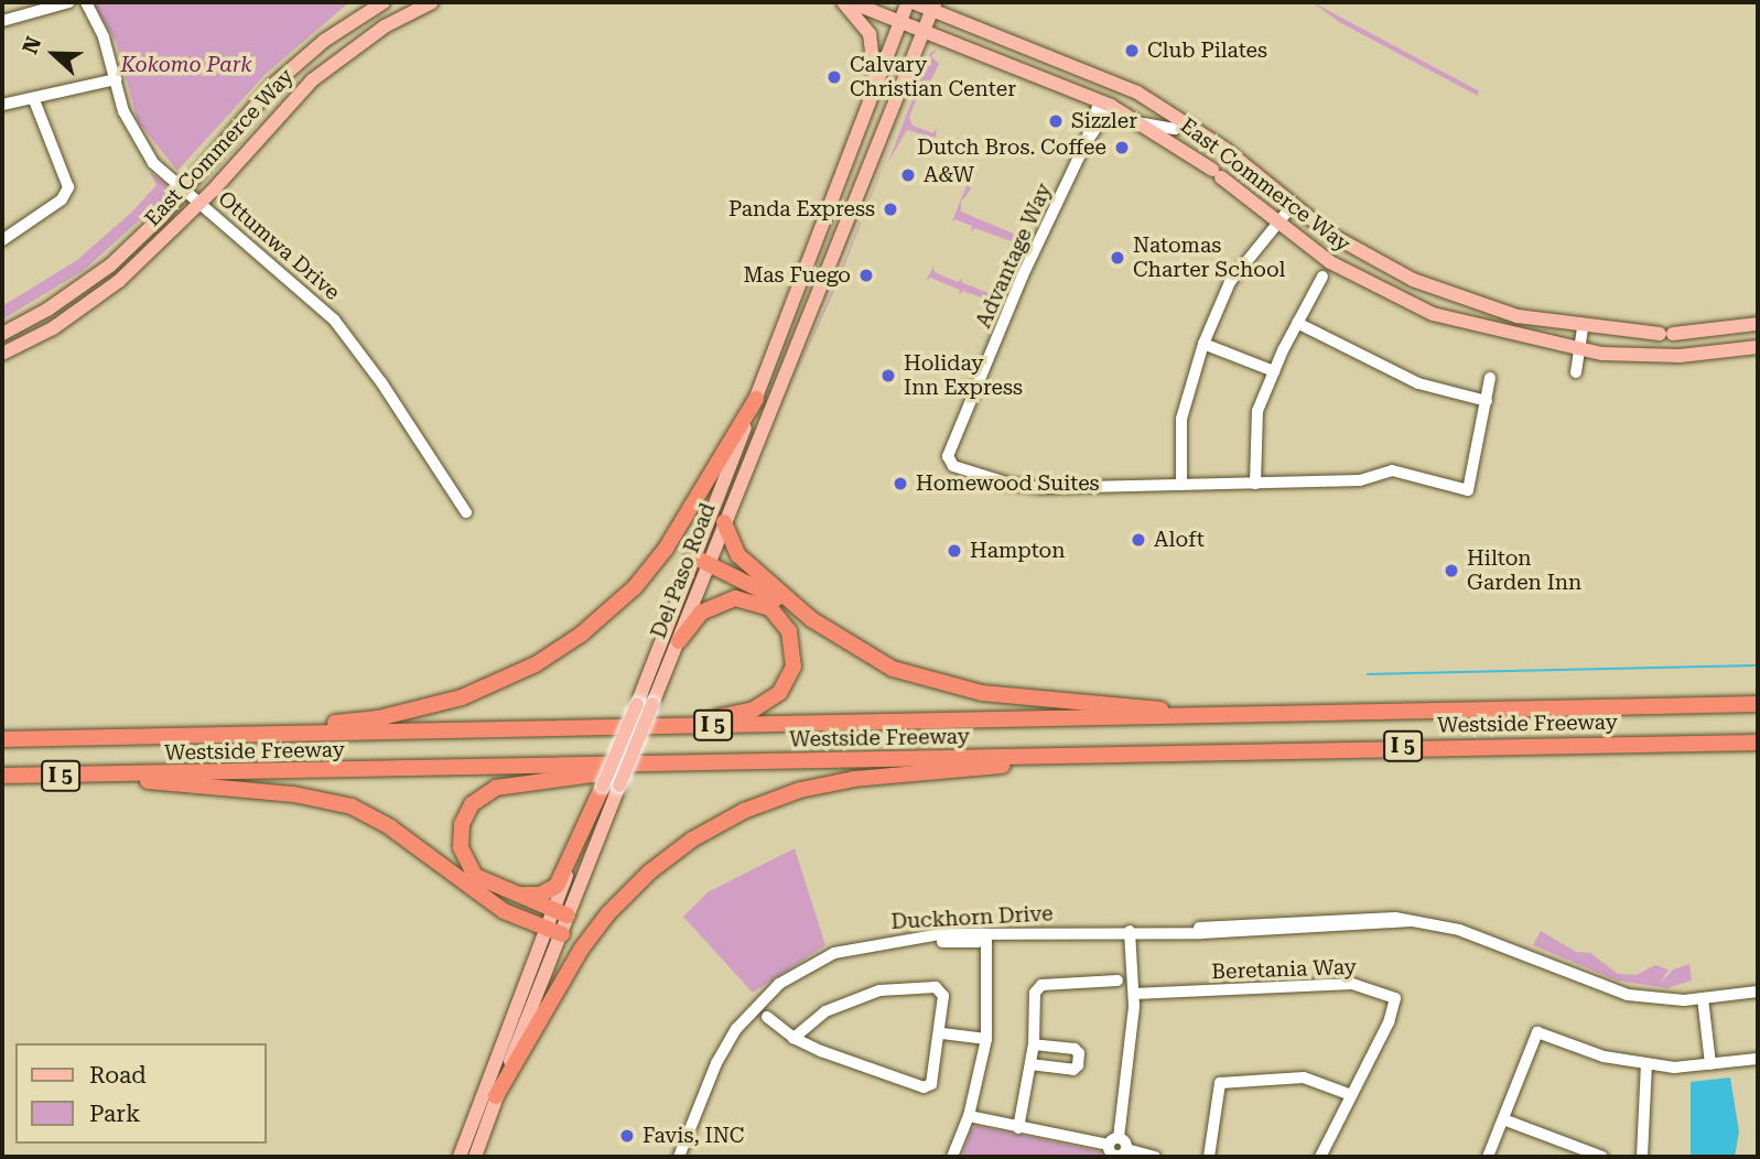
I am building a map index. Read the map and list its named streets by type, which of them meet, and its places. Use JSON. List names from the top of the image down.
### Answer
{
  "streets": {
    "highway": ["Westside Freeway", "I 5"],
    "main road": ["East Commerce Way", "Del Paso Road"],
    "street": [
      "Ottumwa Drive",
      "Advantage Way",
      "Duckhorn Drive",
      "Beretania Way"
    ]
  },
  "crossings": [
    ["East Commerce Way", "Ottumwa Drive"],
    ["East Commerce Way", "Advantage Way"],
    ["East Commerce Way", "Del Paso Road"]
  ],
  "parks": ["Kokomo Park"],
  "places": [
    "Club Pilates",
    "Calvary Christian Center",
    "Sizzler",
    "Dutch Bros. Coffee",
    "A&W",
    "Panda Express",
    "Natomas Charter School",
    "Mas Fuego",
    "Holiday Inn Express",
    "Homewood Suites",
    "Aloft",
    "Hampton",
    "Hilton Garden Inn",
    "Favis, INC"
  ],
  "legend": ["Road", "Park"],
  "north": "left"
}
